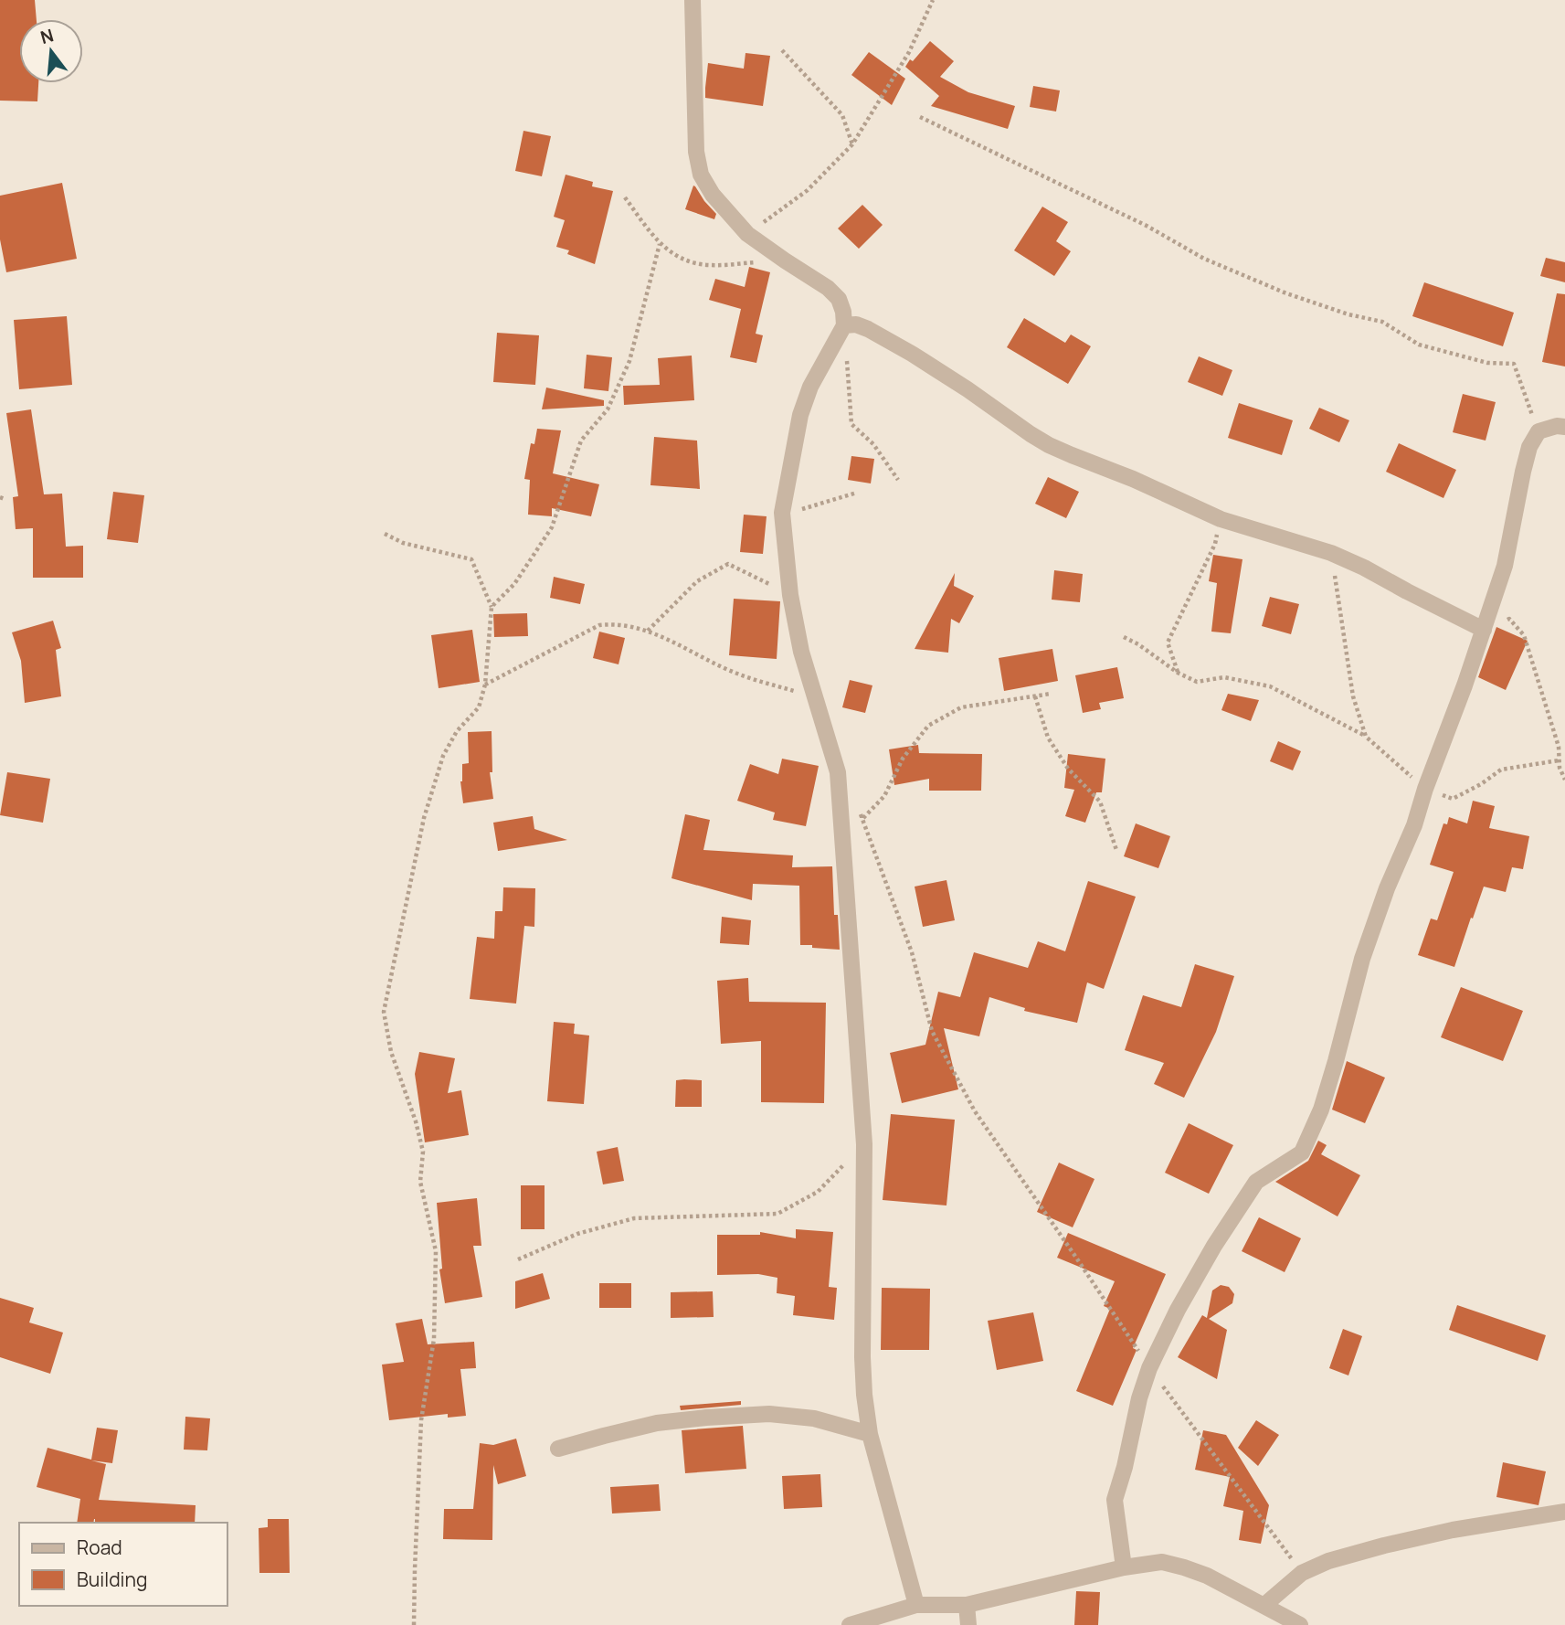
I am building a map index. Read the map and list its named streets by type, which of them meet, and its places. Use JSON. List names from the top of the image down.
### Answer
{
  "legend": ["Road", "Building"],
  "north": "top"
}
